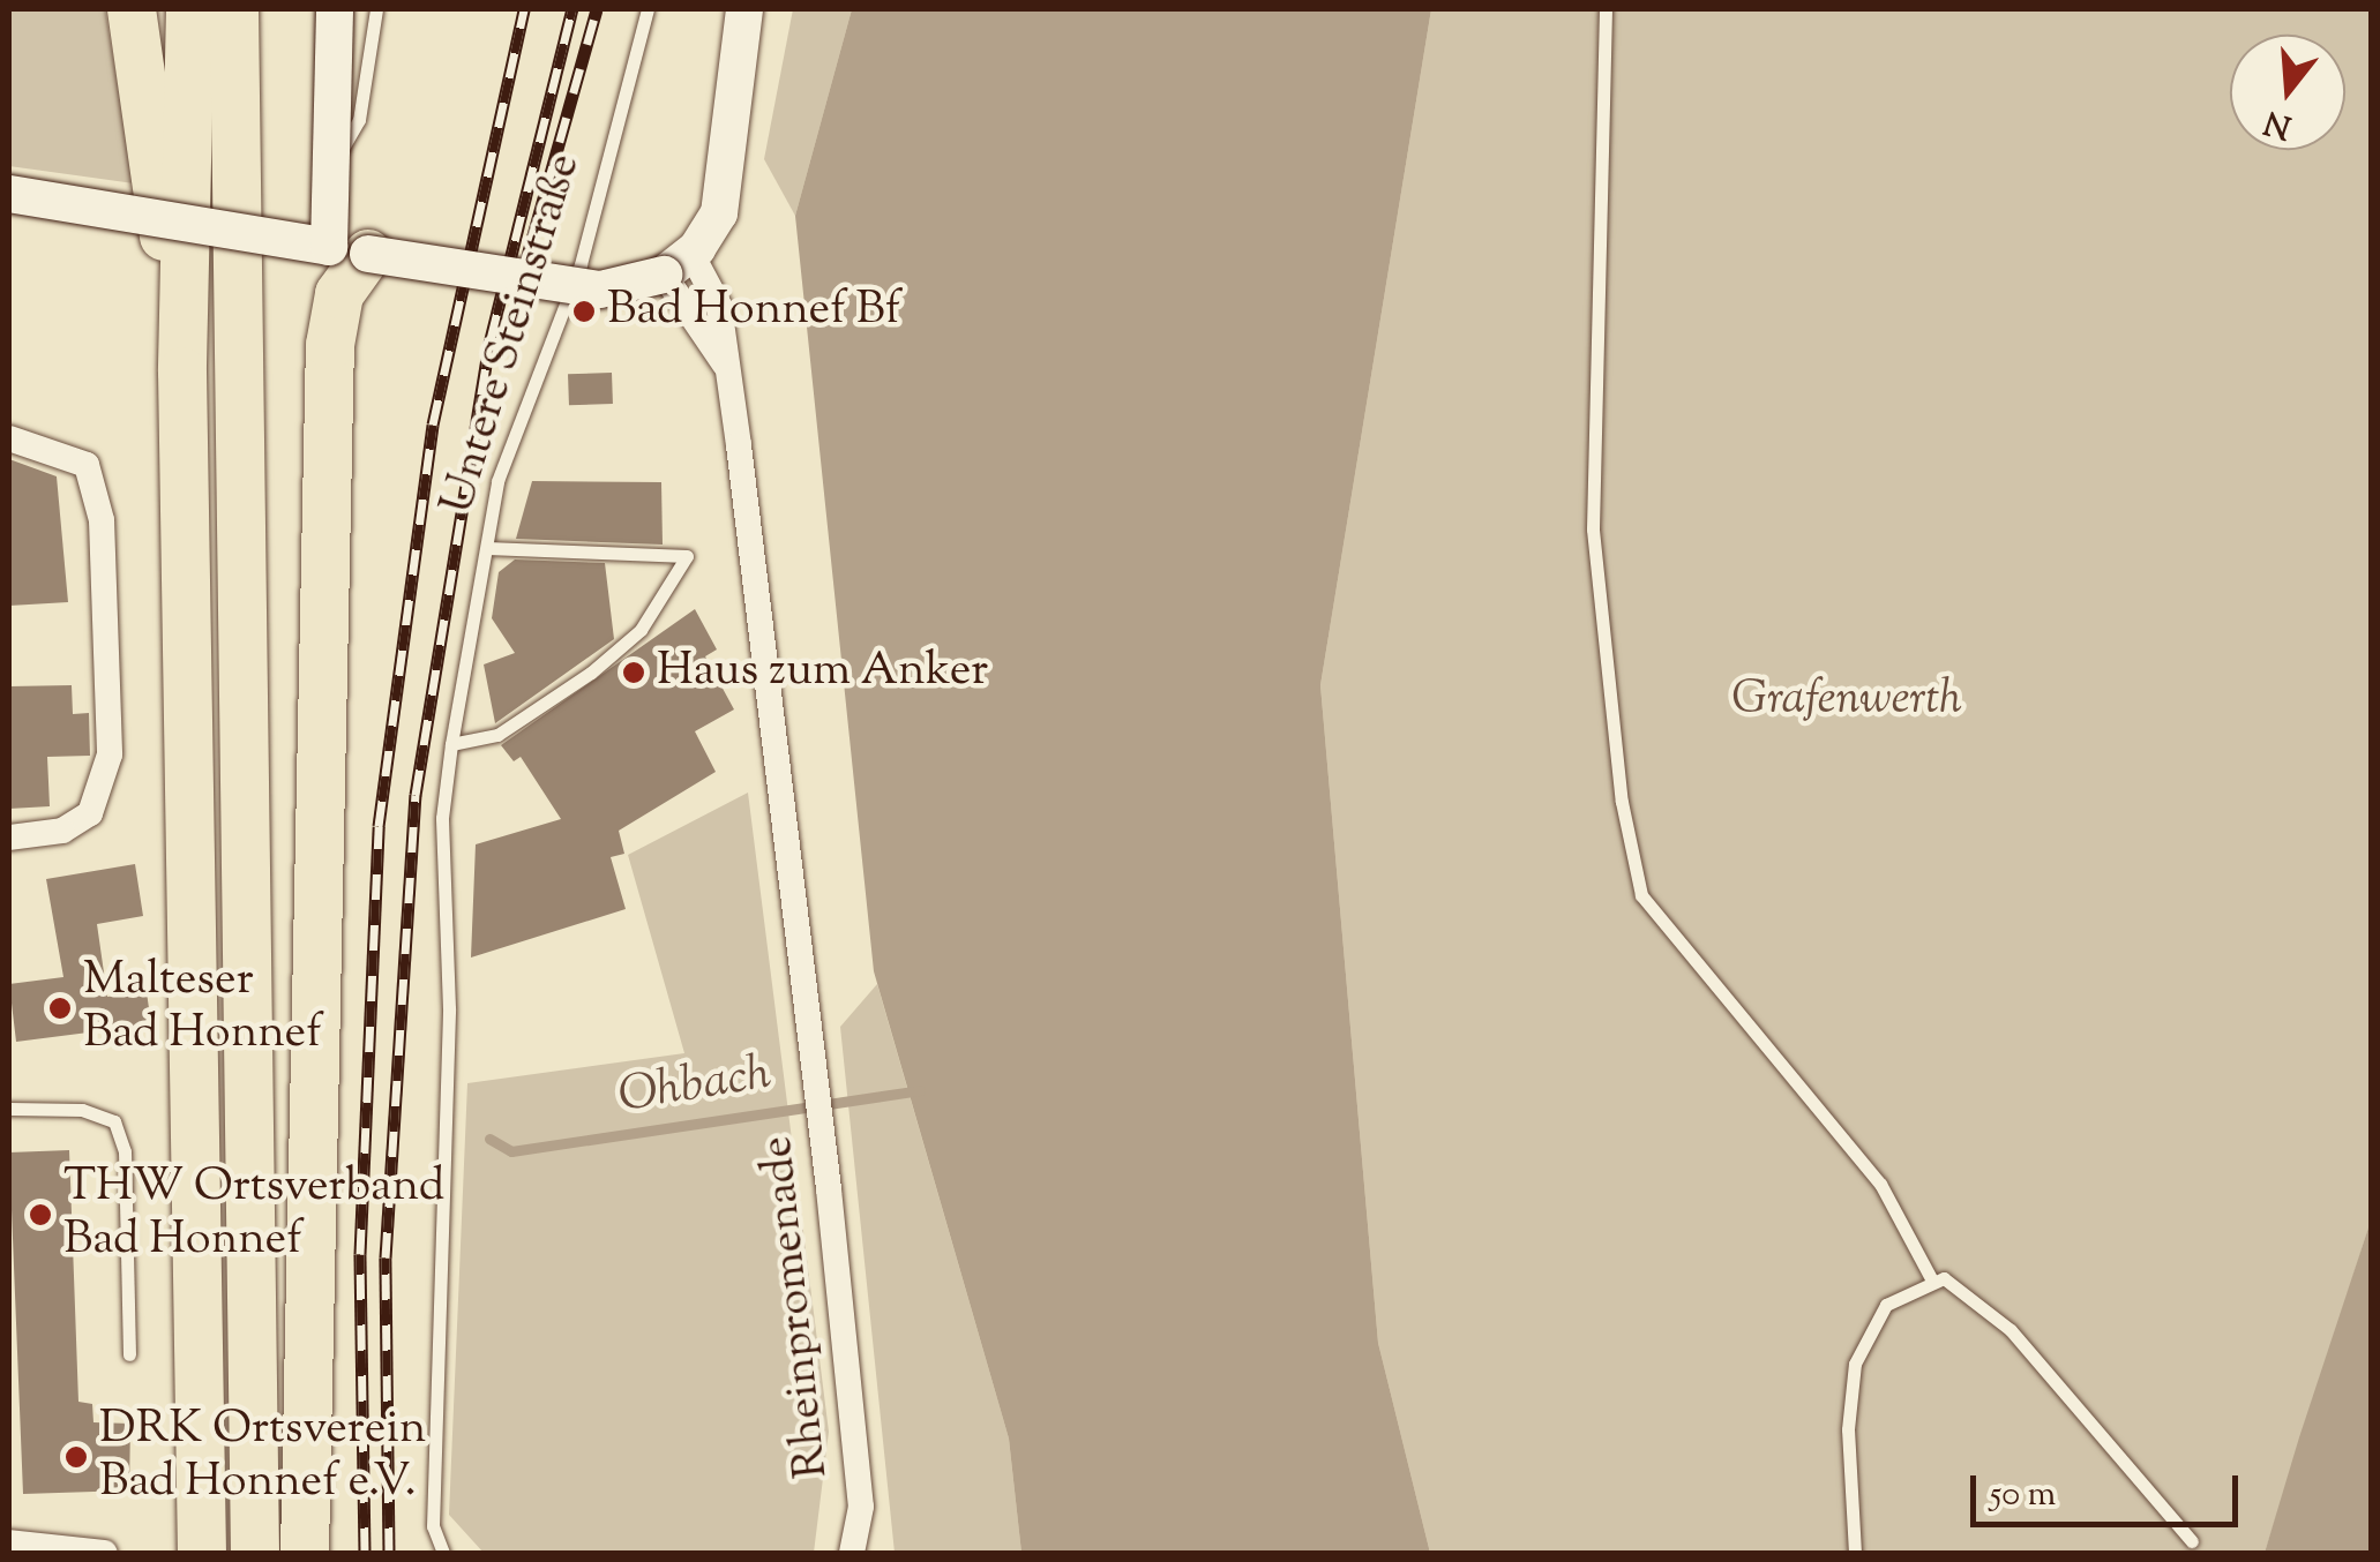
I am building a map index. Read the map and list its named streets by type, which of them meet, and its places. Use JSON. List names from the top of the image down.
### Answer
{
  "streets": {
    "street": ["Rheinpromenade"],
    "lane": ["Untere Steinstraße"]
  },
  "water": ["Ohbach"],
  "parks": ["Grafenwerth"],
  "places": [
    "Bad Honnef Bf",
    "Haus zum Anker",
    "Malteser Bad Honnef",
    "THW Ortsverband Bad Honnef",
    "DRK Ortsverein Bad Honnef e.V."
  ],
  "scale_bar": "50 m",
  "north": "bottom"
}
